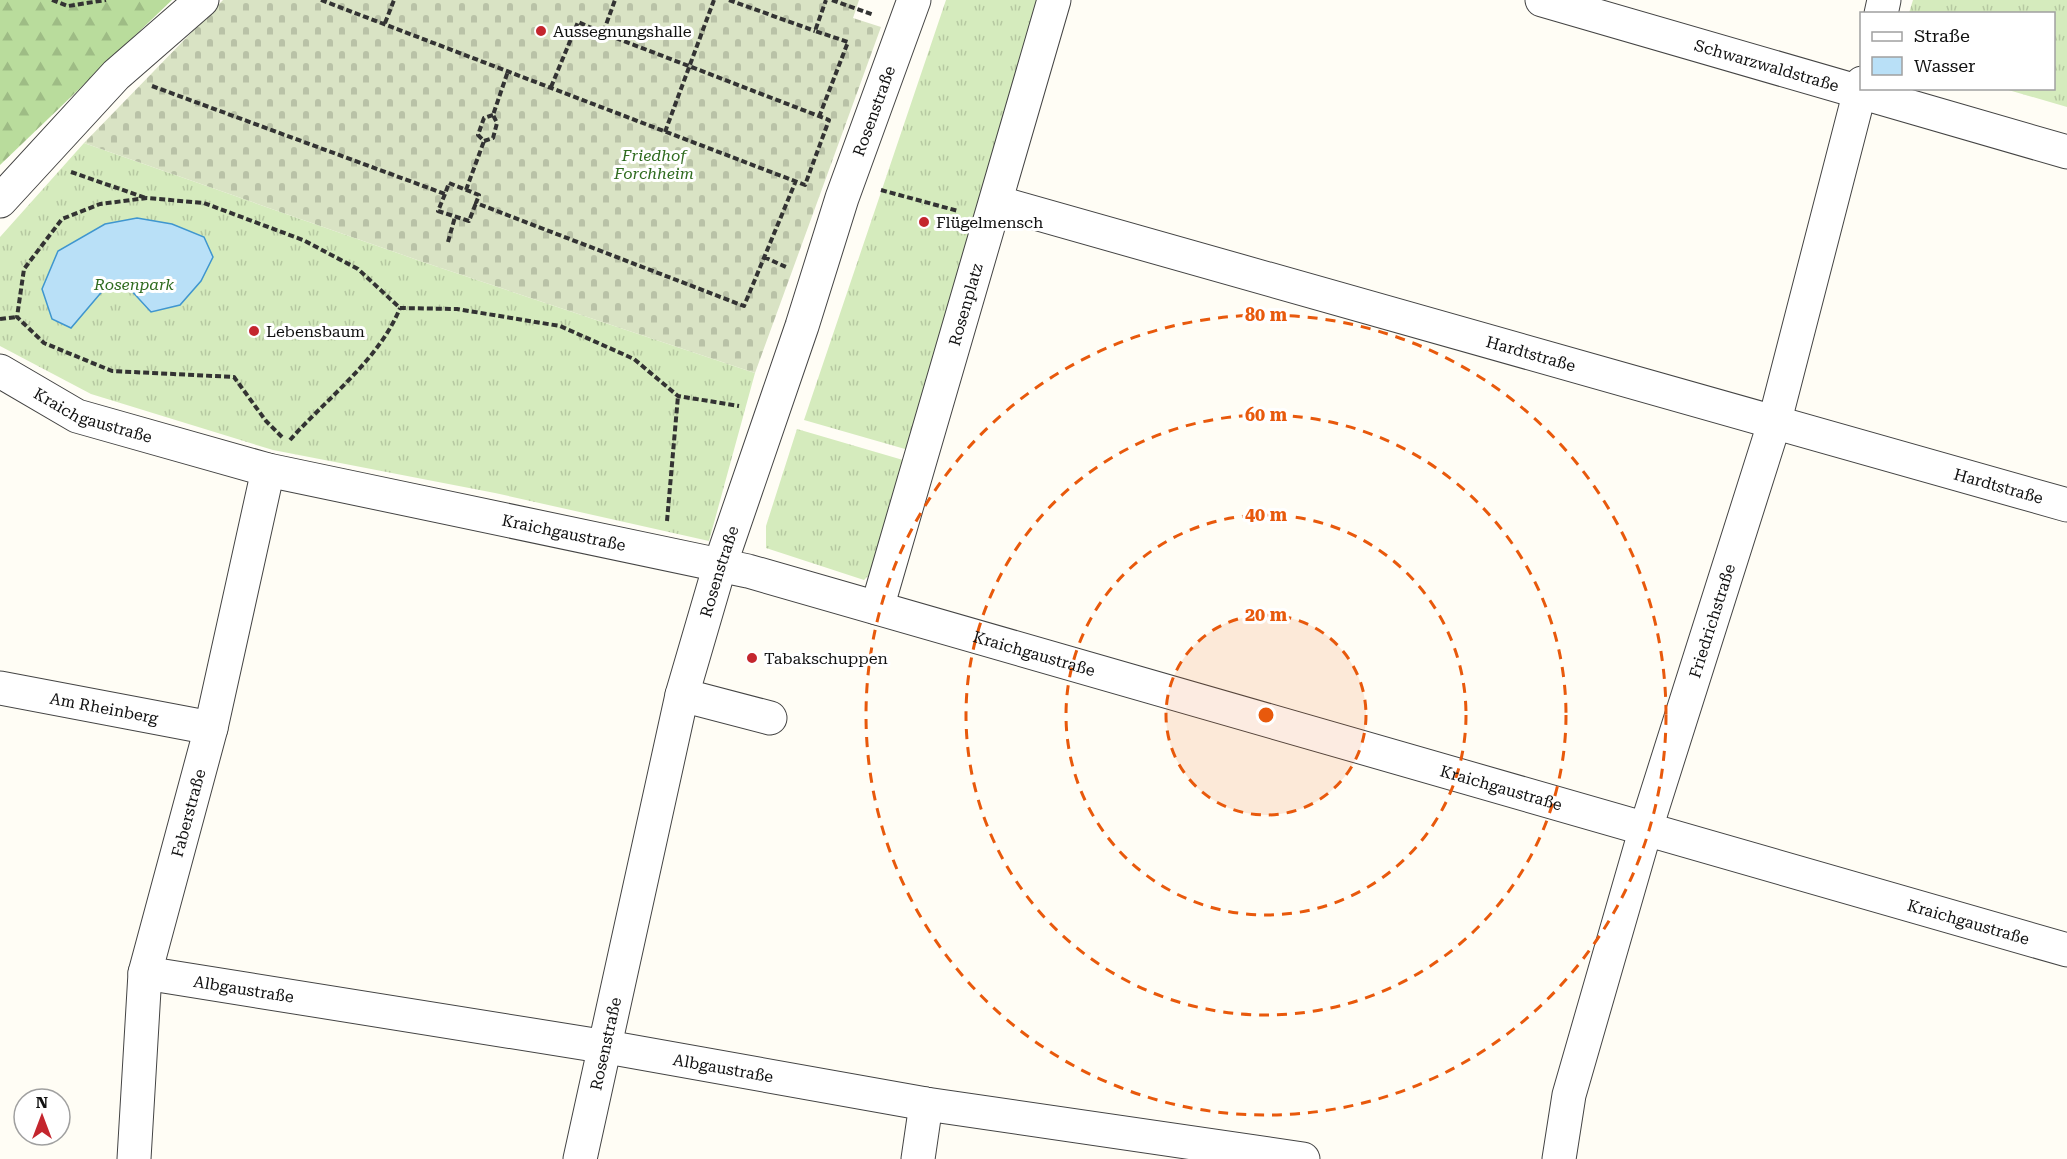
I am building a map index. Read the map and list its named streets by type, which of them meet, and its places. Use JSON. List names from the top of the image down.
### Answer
{
  "streets": {
    "street": [
      "Schwarzwaldstraße",
      "Rosenstraße",
      "Rosenplatz",
      "Hardtstraße",
      "Kraichgaustraße",
      "Friedrichstraße",
      "Am Rheinberg",
      "Faberstraße",
      "Albgaustraße"
    ]
  },
  "crossings": [
    ["Schwarzwaldstraße", "Friedrichstraße"],
    ["Rosenstraße", "Kraichgaustraße"],
    ["Rosenstraße", "Albgaustraße"],
    ["Rosenplatz", "Hardtstraße"],
    ["Rosenplatz", "Kraichgaustraße"],
    ["Hardtstraße", "Friedrichstraße"],
    ["Kraichgaustraße", "Friedrichstraße"],
    ["Kraichgaustraße", "Faberstraße"],
    ["Am Rheinberg", "Faberstraße"],
    ["Faberstraße", "Albgaustraße"]
  ],
  "parks": ["Friedhof Forchheim", "Rosenpark"],
  "places": [
    "Aussegnungshalle",
    "Flügelmensch",
    "Lebensbaum",
    "Tabakschuppen"
  ],
  "legend": ["Straße", "Wasser"],
  "north": "top",
  "rings": [
    "80 m",
    "60 m",
    "40 m",
    "20 m"
  ]
}
